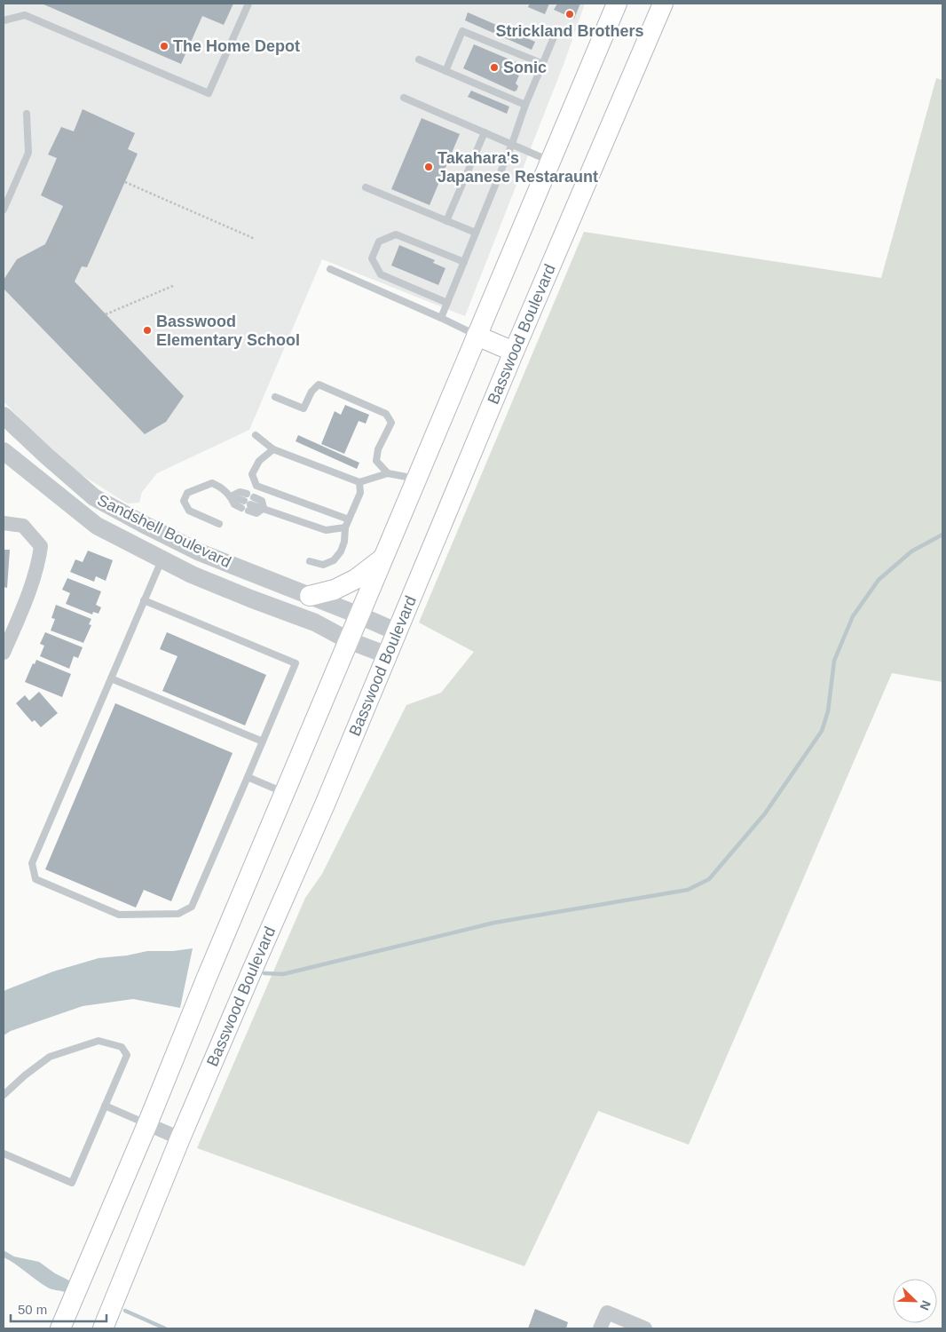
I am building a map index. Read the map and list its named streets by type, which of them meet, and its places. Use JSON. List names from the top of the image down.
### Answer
{
  "streets": {
    "main road": ["Basswood Boulevard"],
    "street": ["Sandshell Boulevard"]
  },
  "crossings": [
    ["Basswood Boulevard", "Sandshell Boulevard"]
  ],
  "places": [
    "Strickland Brothers",
    "The Home Depot",
    "Sonic",
    "Takahara's Japanese Restaraunt",
    "Basswood Elementary School"
  ],
  "scale_bar": "50 m",
  "north": "bottom right"
}
